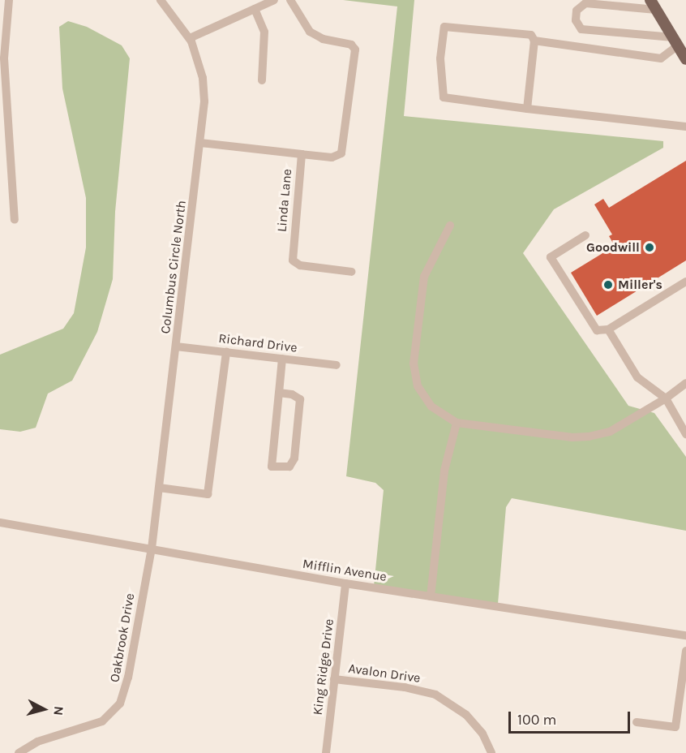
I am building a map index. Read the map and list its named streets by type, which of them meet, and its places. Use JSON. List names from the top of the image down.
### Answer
{
  "streets": {
    "street": [
      "Linda Lane",
      "Columbus Circle North",
      "Richard Drive",
      "Mifflin Avenue",
      "Oakbrook Drive",
      "King Ridge Drive",
      "Avalon Drive"
    ]
  },
  "crossings": [
    ["Linda Lane", "Columbus Circle North"],
    ["Columbus Circle North", "Richard Drive"],
    ["Columbus Circle North", "Mifflin Avenue"],
    ["Columbus Circle North", "Oakbrook Drive"],
    ["Mifflin Avenue", "Oakbrook Drive"],
    ["Mifflin Avenue", "King Ridge Drive"],
    ["King Ridge Drive", "Avalon Drive"]
  ],
  "places": ["Goodwill", "Miller's"],
  "scale_bar": "100 m",
  "north": "right"
}
